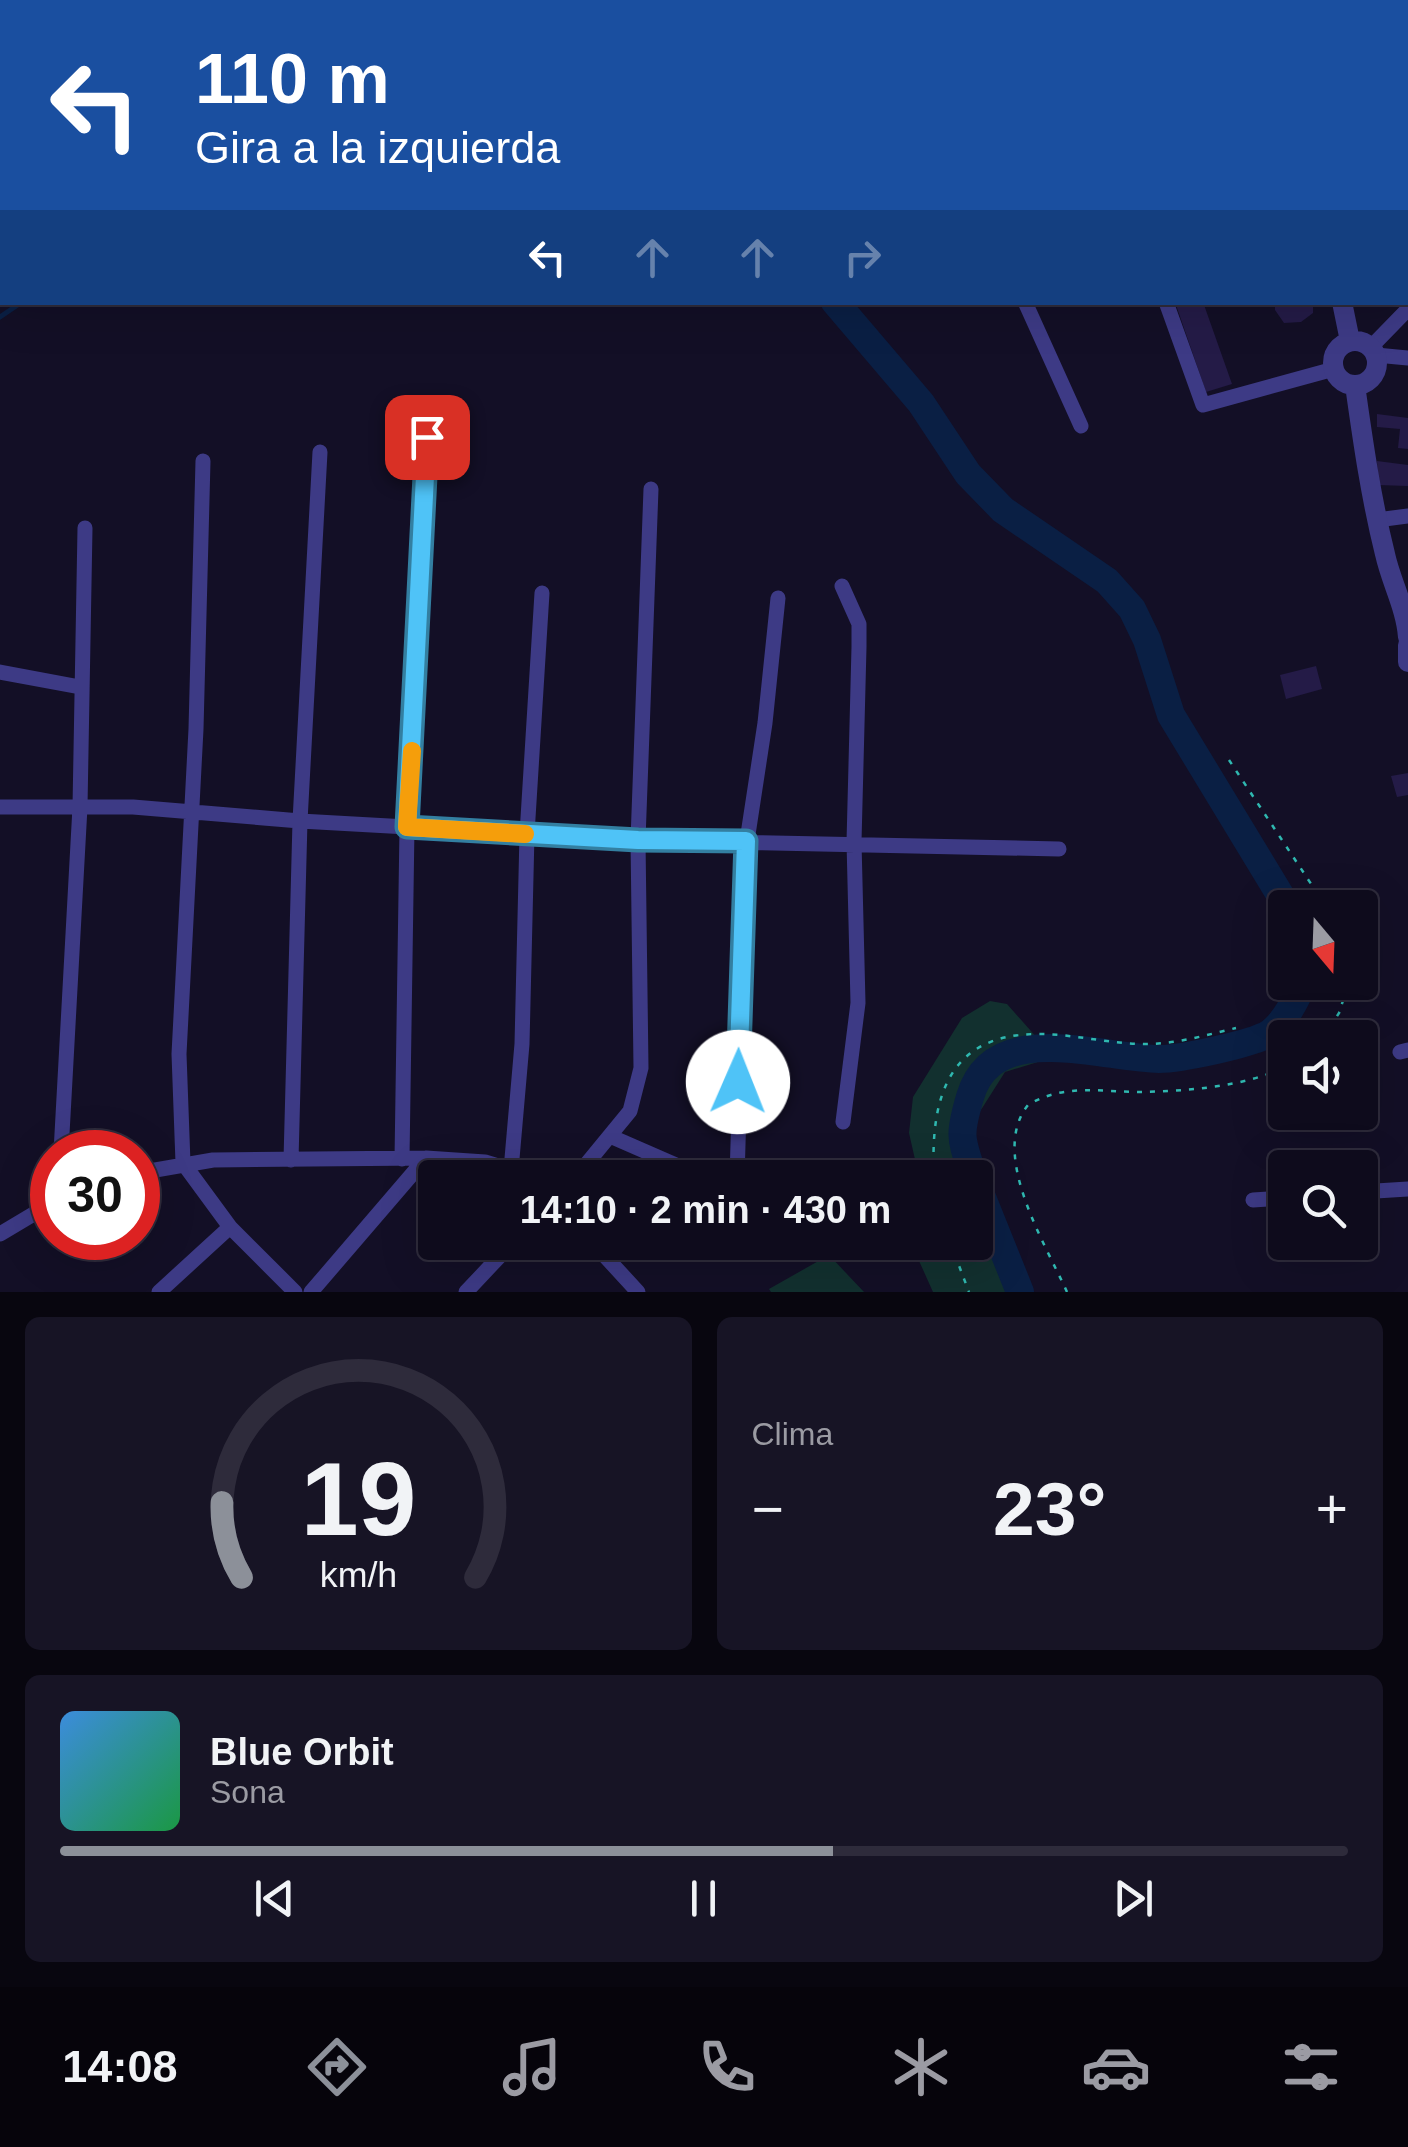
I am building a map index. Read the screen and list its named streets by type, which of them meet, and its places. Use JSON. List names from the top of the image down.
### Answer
{
  "north": "bottom",
  "page": {
    "turn": ["110 m", "Gira a la izquierda"],
    "limit": "30",
    "trip": "14:10 · 2 min · 430 m",
    "tile": "Clima",
    "heat": ["−", "23°", "+"],
    "song": ["Blue Orbit", "Sona"],
    "tabs": "14:08",
    "gauge": ["19", "km/h"]
  }
}
